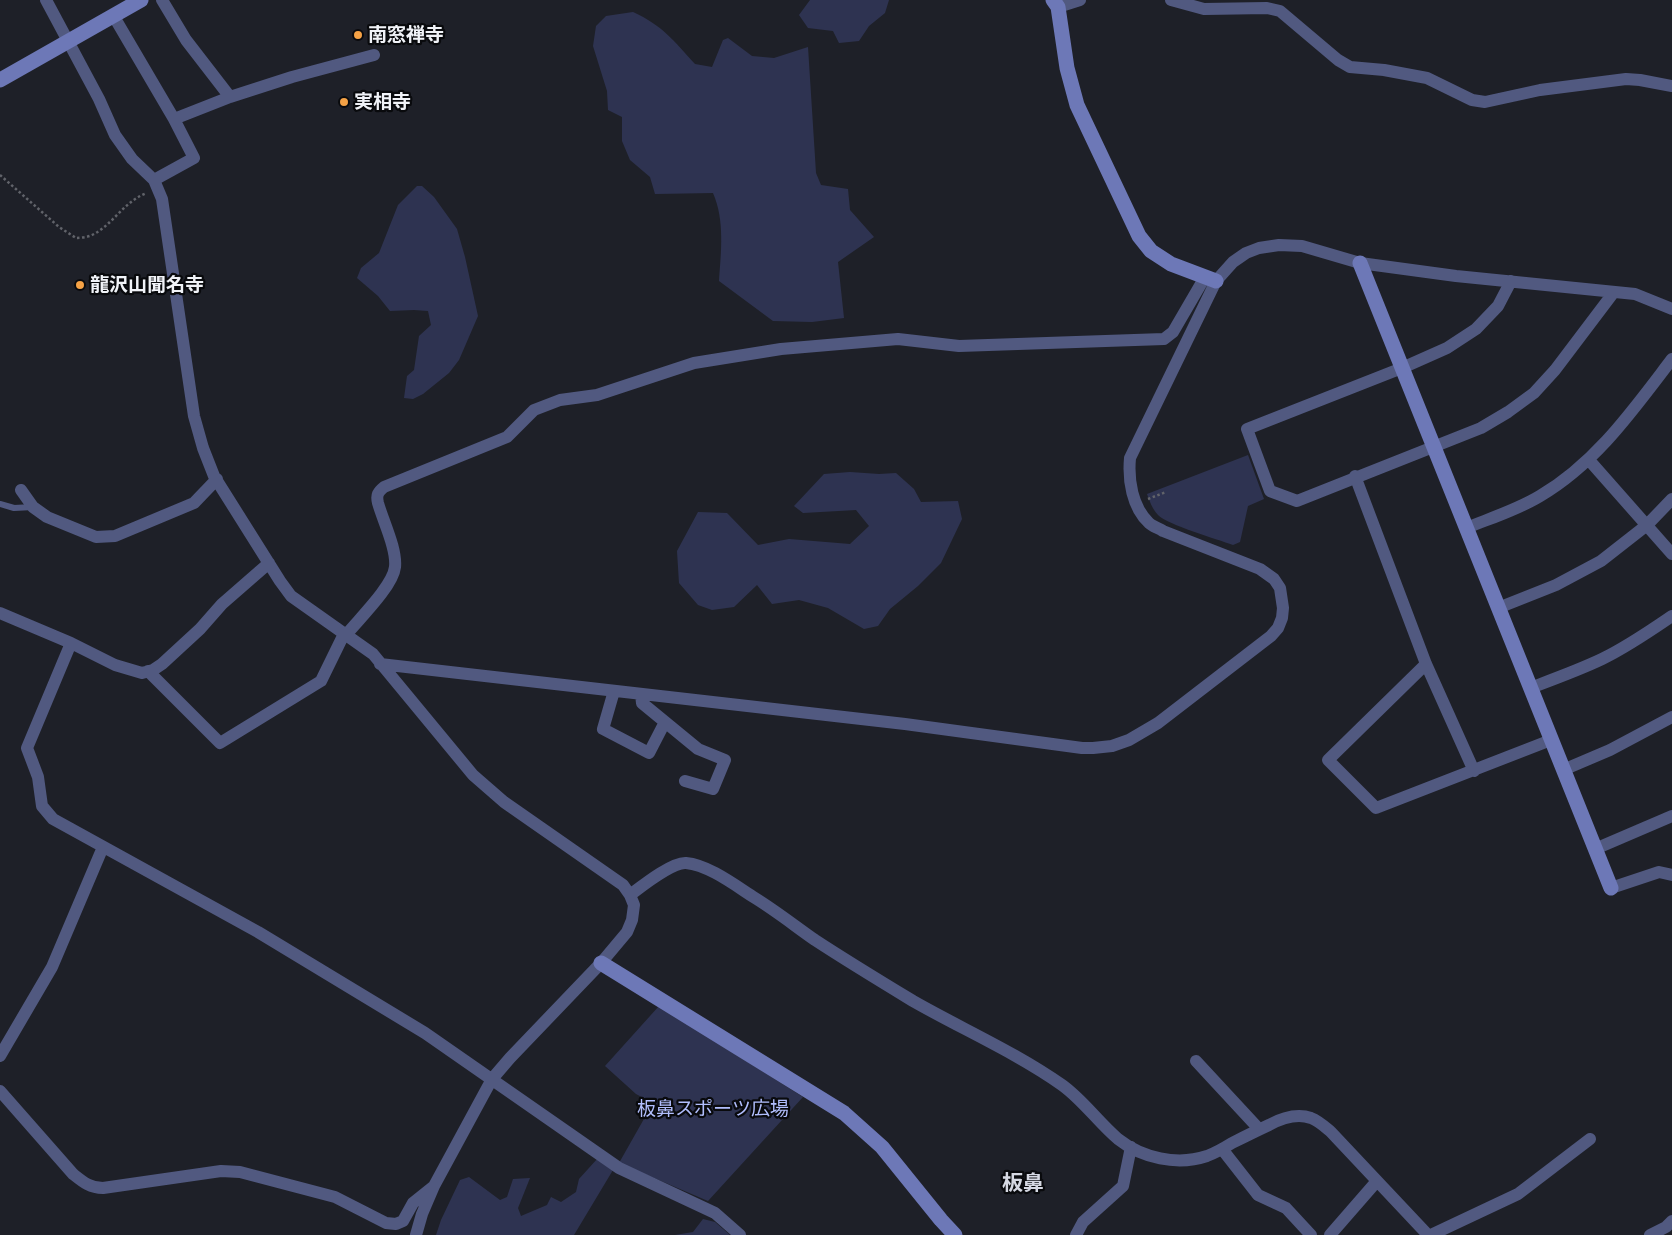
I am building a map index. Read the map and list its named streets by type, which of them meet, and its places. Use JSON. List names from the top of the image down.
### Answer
{
  "districts": ["板鼻"],
  "parks": ["板鼻スポーツ広場"],
  "places": ["南窓禅寺", "実相寺", "龍沢山聞名寺"]
}
